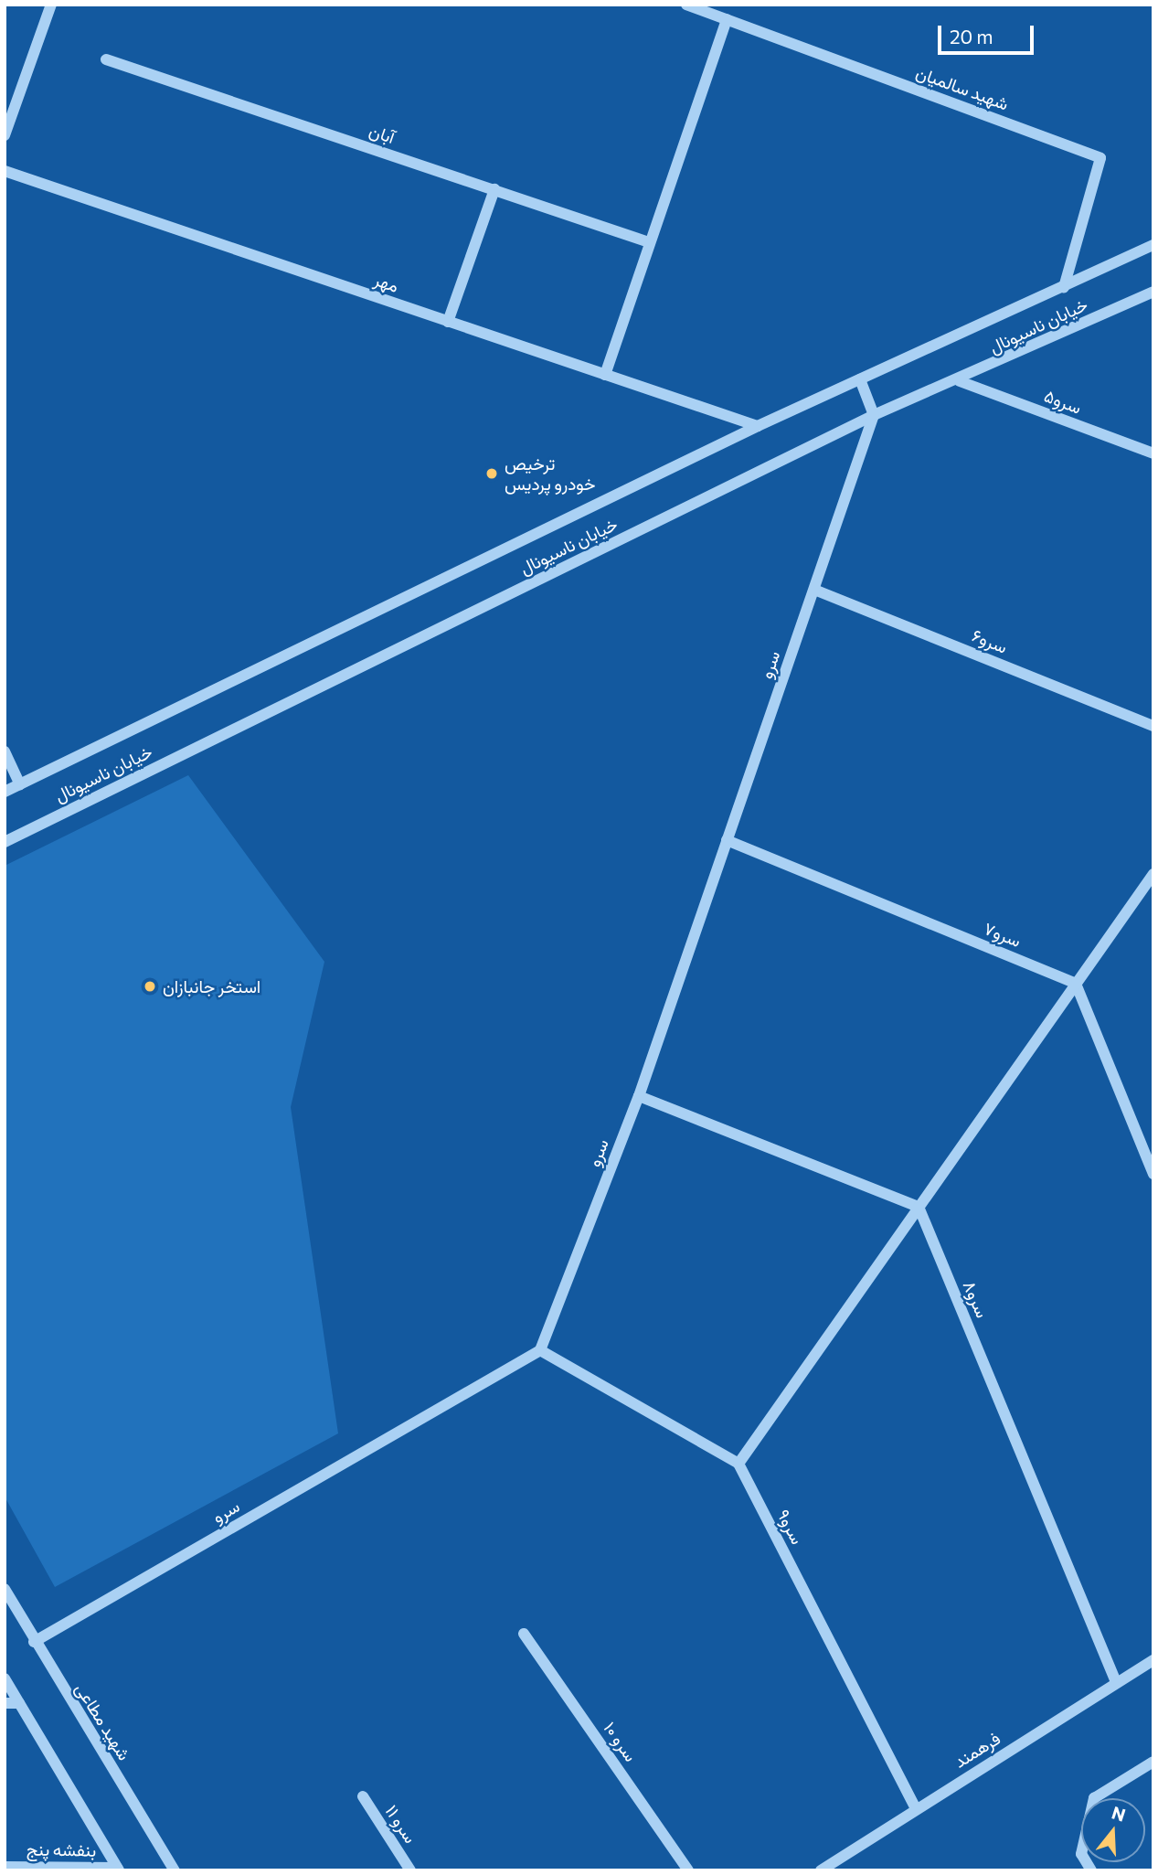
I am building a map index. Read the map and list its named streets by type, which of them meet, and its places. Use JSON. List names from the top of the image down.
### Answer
{
  "streets": {
    "street": [
      "شهید سالمیان",
      "آبان",
      "مهر",
      "خیابان ناسیونال",
      "سرو۵",
      "سرو۶",
      "سرو",
      "سرو۷",
      "سرو۸",
      "سرو۹",
      "شهید مطاعی",
      "سرو ۱۰",
      "فرهمند",
      "۱۱ سرو",
      "بنفشه پنج"
    ]
  },
  "crossings": [
    ["شهید سالمیان", "خیابان ناسیونال"],
    ["مهر", "خیابان ناسیونال"],
    ["خیابان ناسیونال", "سرو۵"],
    ["خیابان ناسیونال", "سرو"],
    ["سرو۶", "سرو"],
    ["سرو", "سرو۷"],
    ["سرو", "شهید مطاعی"],
    ["سرو۸", "فرهمند"],
    ["سرو۹", "فرهمند"]
  ],
  "places": ["ترخیص خودرو پردیس", "استخر جانبازان"],
  "scale_bar": "20 m",
  "north": "top"
}
